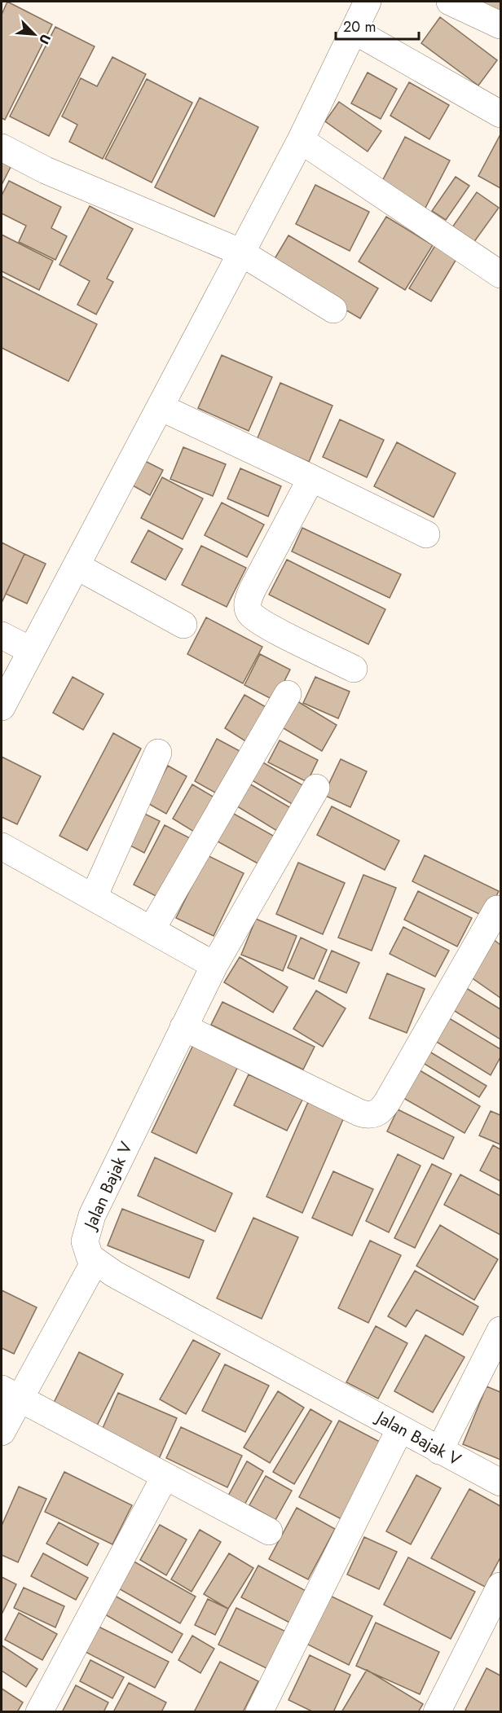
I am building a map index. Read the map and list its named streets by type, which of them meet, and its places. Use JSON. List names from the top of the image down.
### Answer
{
  "streets": {
    "street": ["Jalan Bajak V"]
  },
  "scale_bar": "20 m",
  "north": "bottom right"
}
